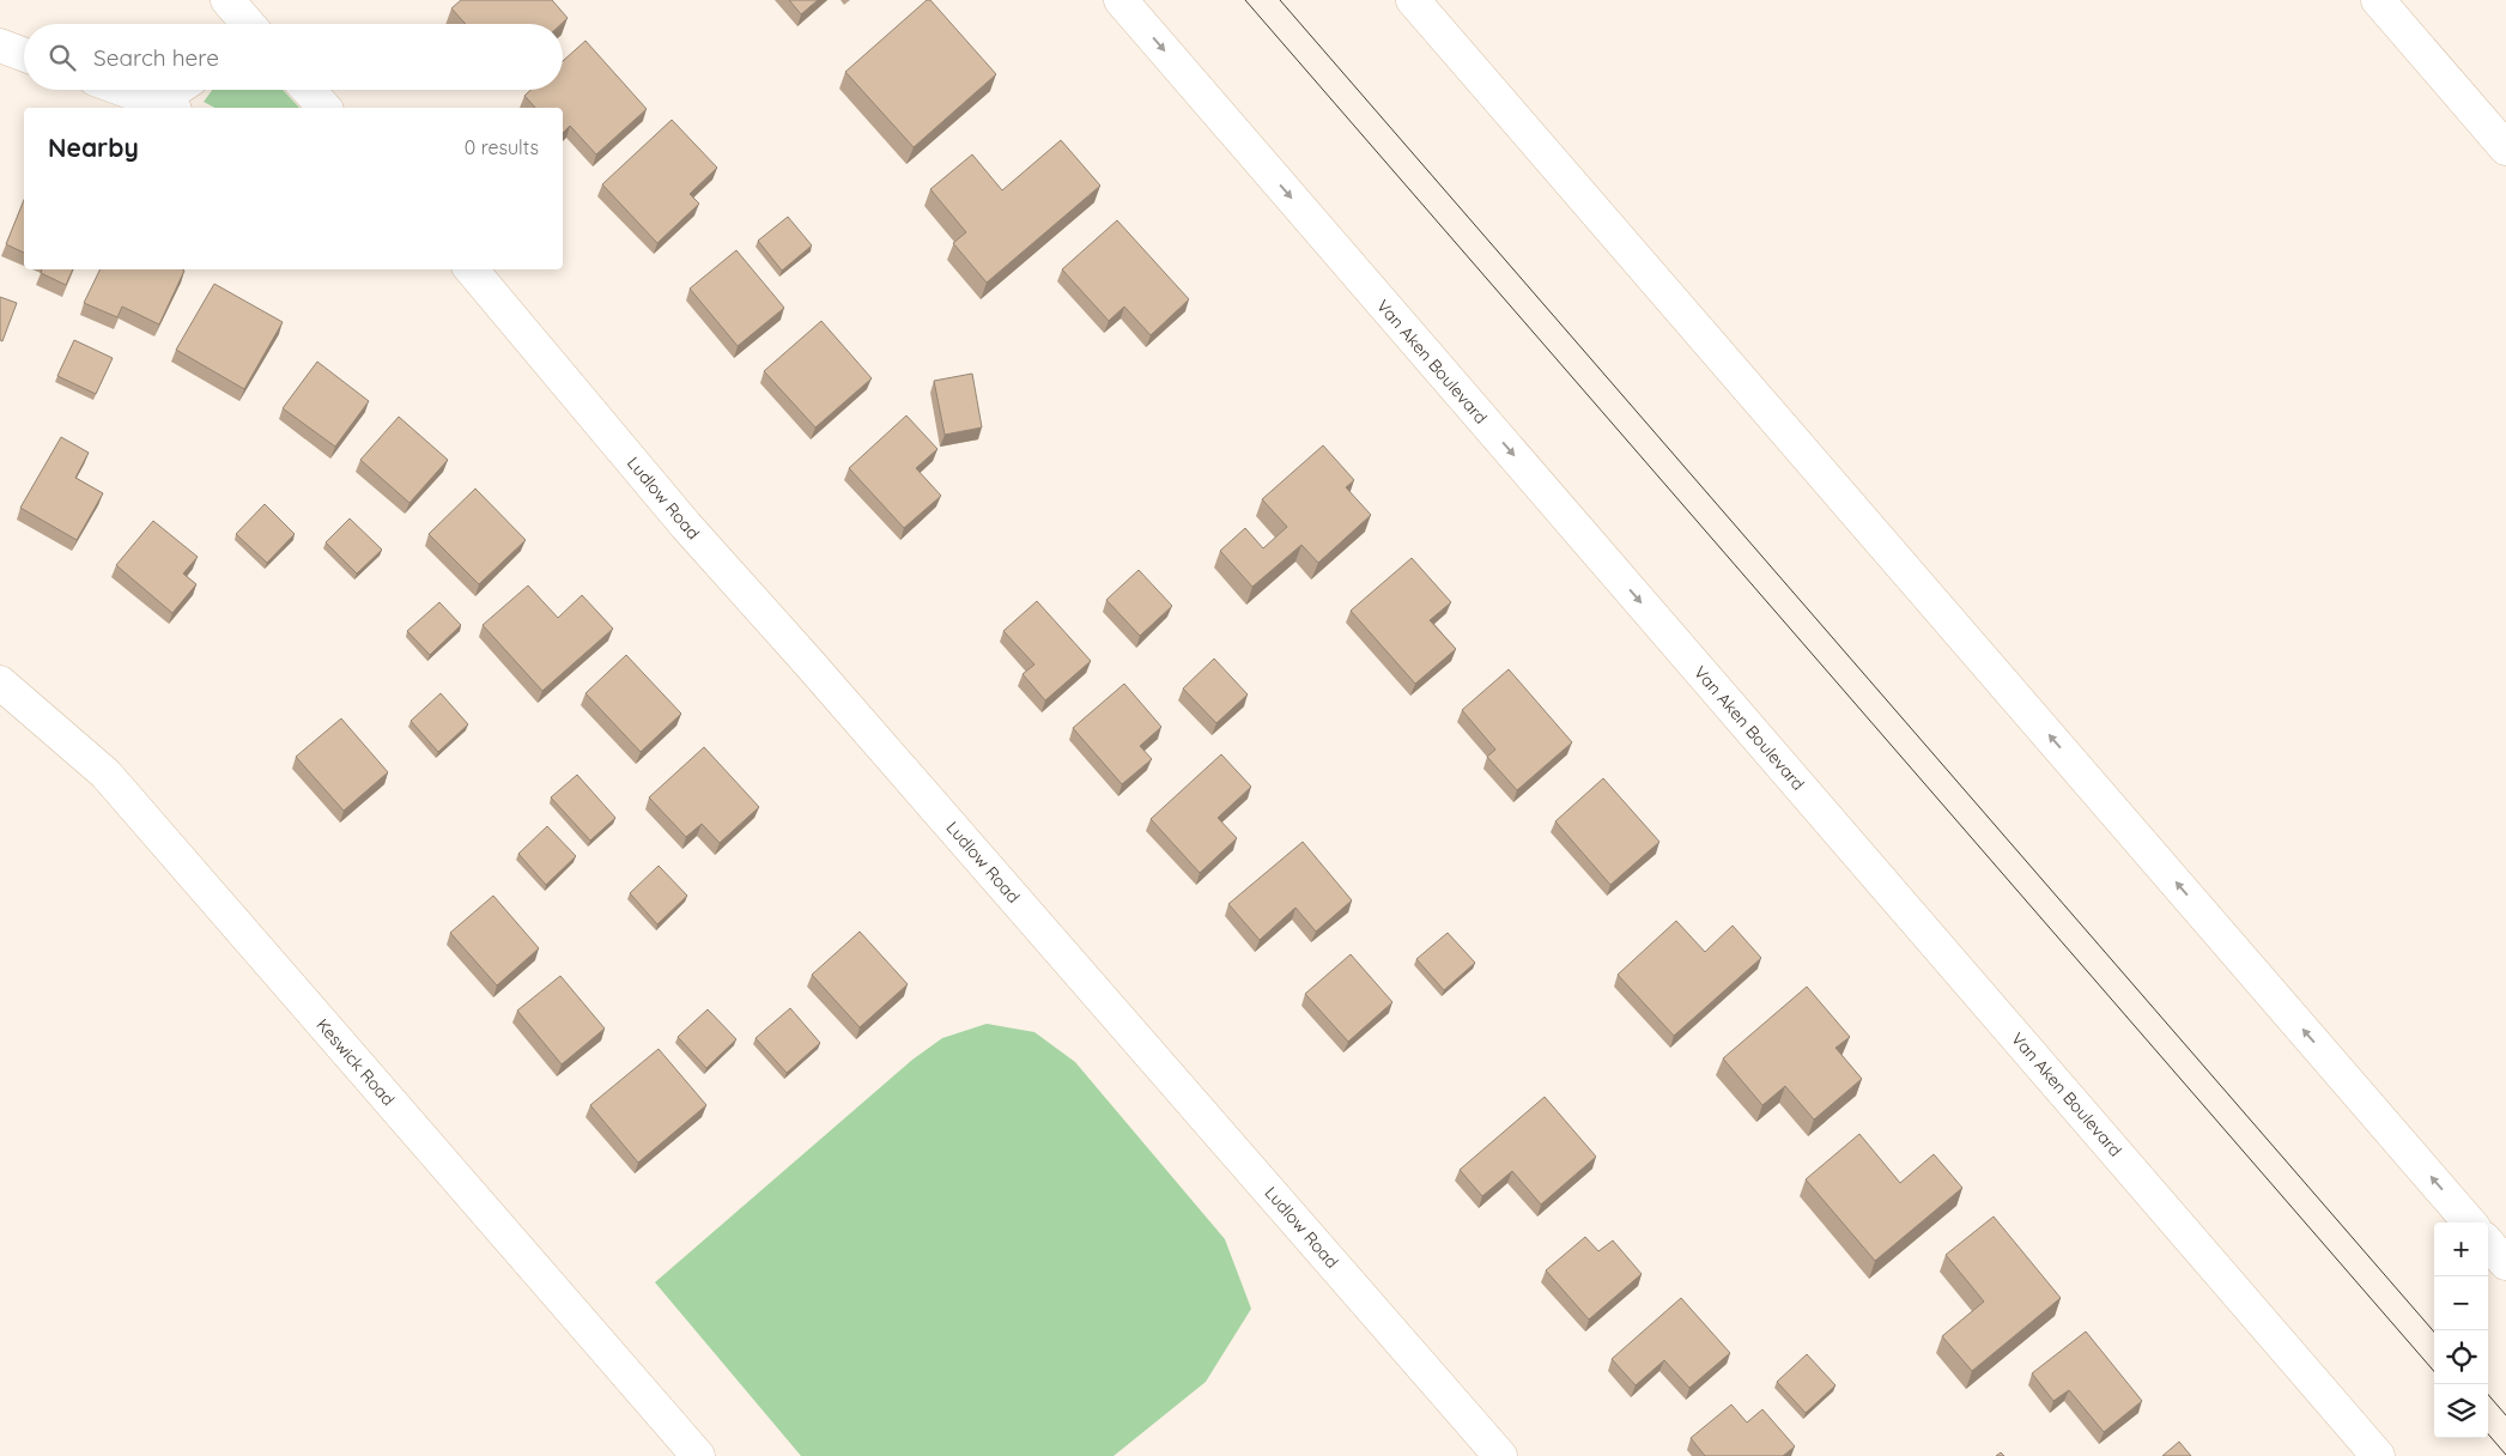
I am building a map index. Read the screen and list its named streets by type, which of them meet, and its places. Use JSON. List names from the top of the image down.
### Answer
{
  "streets": {
    "main road": ["Van Aken Boulevard", "Ludlow Road", "Keswick Road"]
  },
  "page": {
    "search": "Search here",
    "heading": ["Nearby", "0 results"],
    "map_buttons": ["+", "−"]
  }
}
